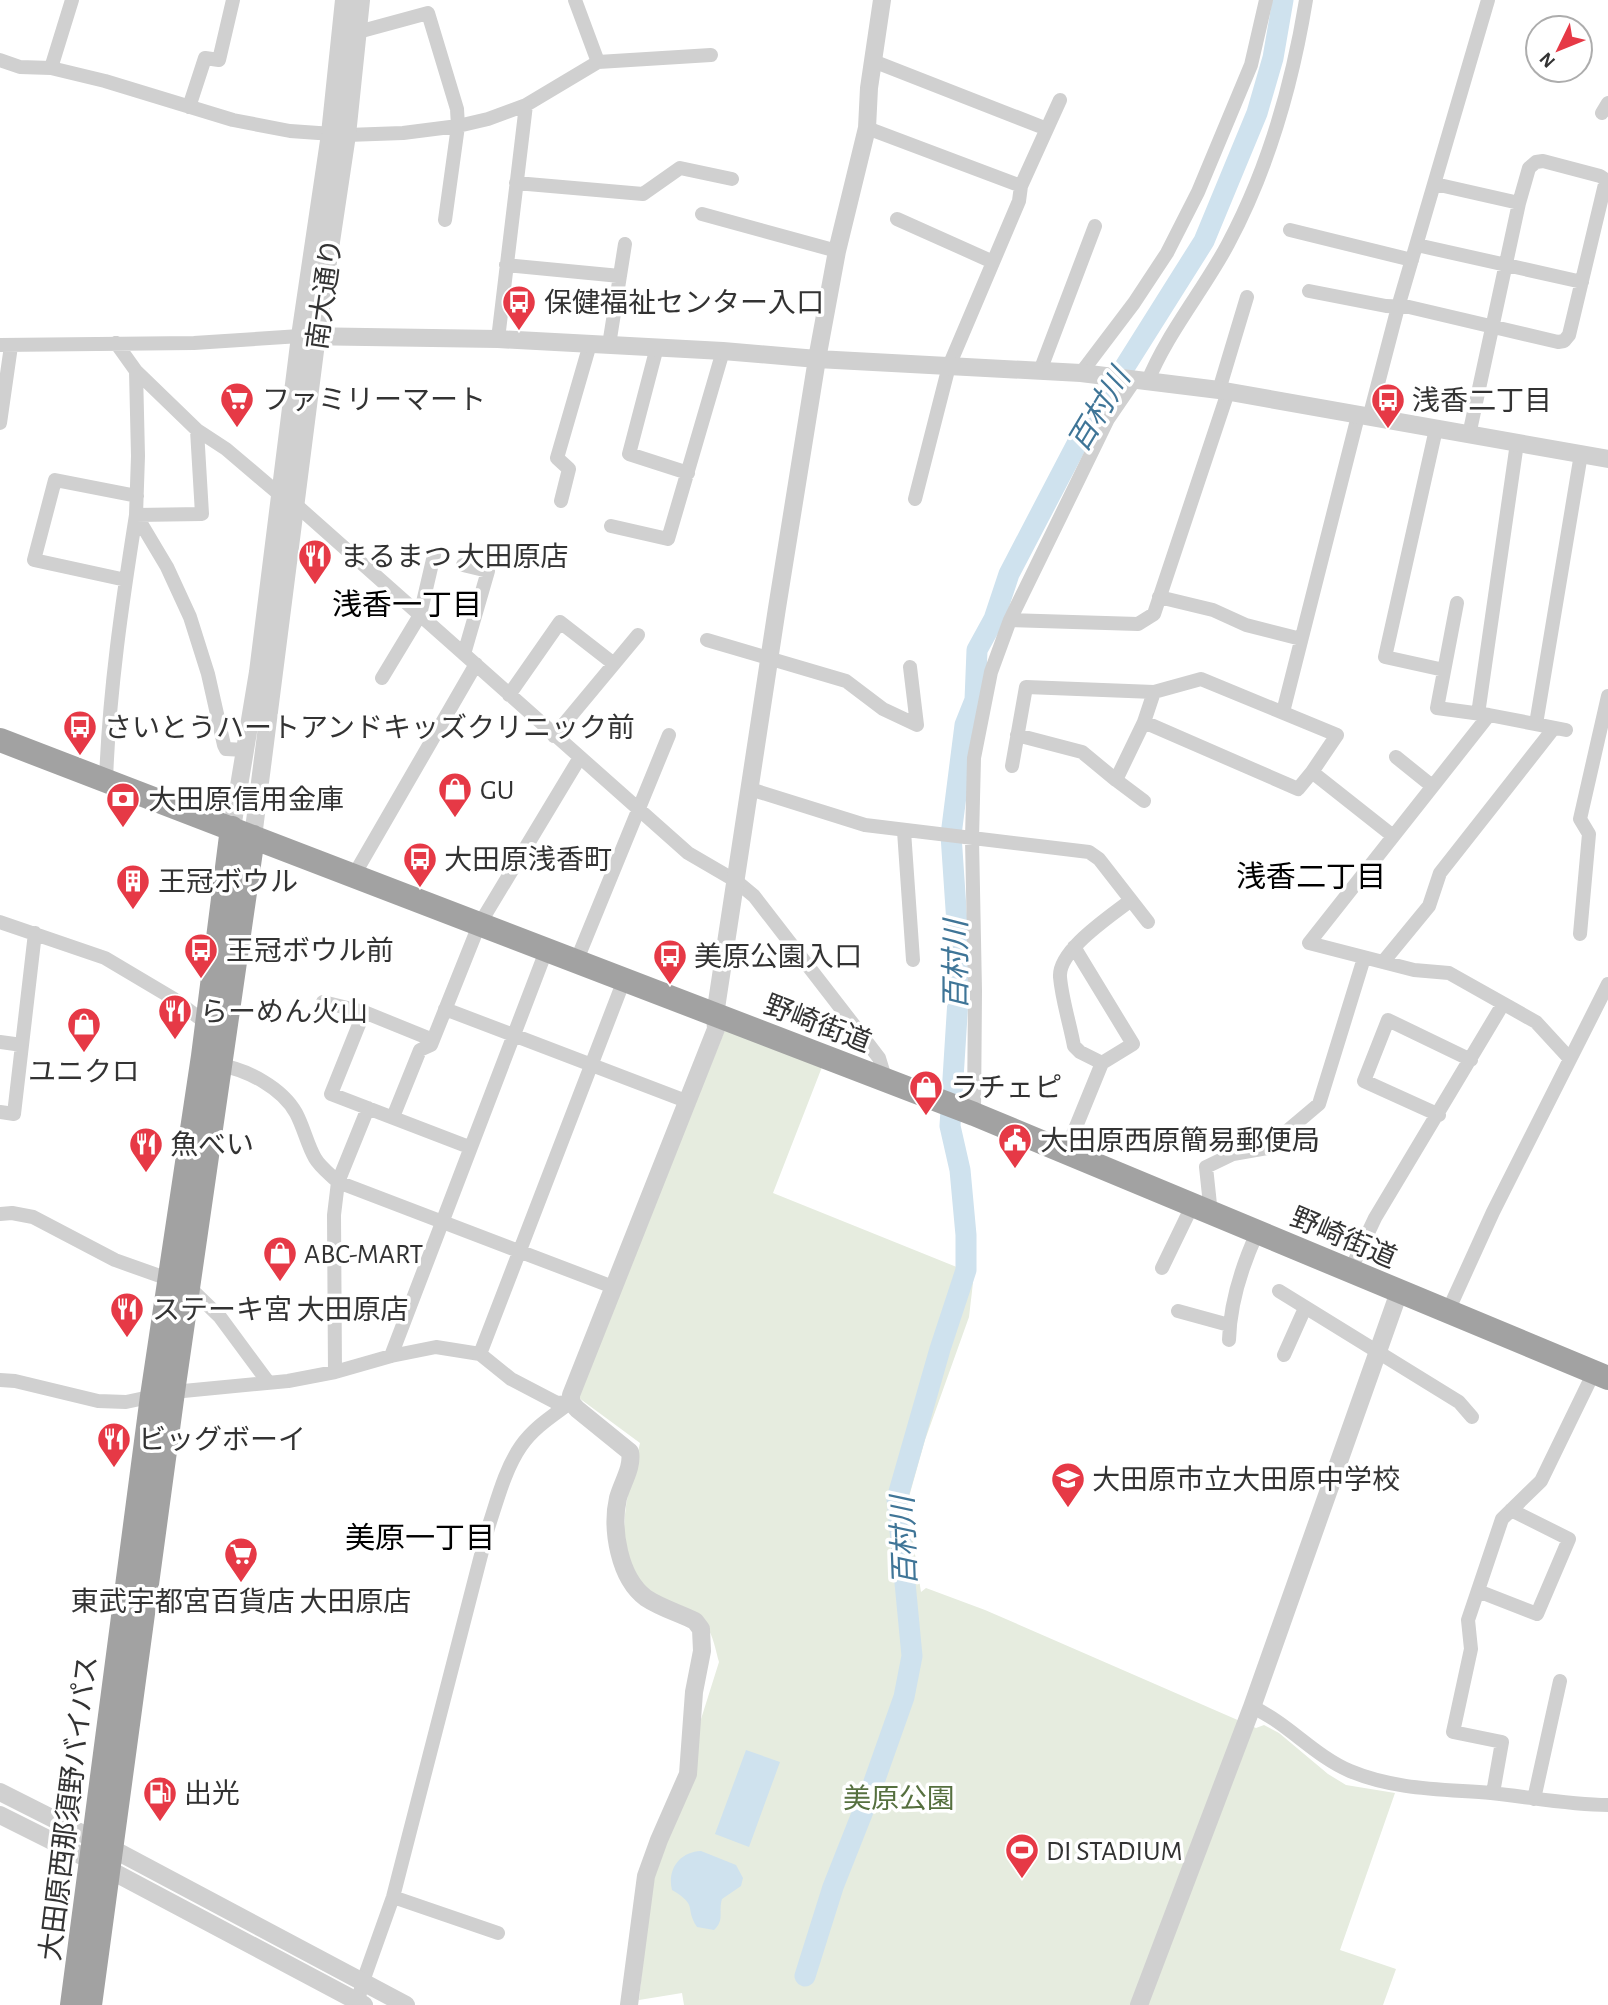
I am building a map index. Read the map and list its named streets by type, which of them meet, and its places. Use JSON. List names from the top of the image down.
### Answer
{
  "streets": {
    "highway": ["野崎街道", "大田原西那須野バイパス"],
    "street": ["南大通り"]
  },
  "crossings": [
    ["南大通り", "野崎街道"],
    ["南大通り", "大田原西那須野バイパス"],
    ["野崎街道", "大田原西那須野バイパス"]
  ],
  "districts": ["浅香一丁目", "浅香二丁目", "美原一丁目"],
  "water": ["百村川"],
  "parks": ["美原公園"],
  "places": {
    "bus stop": [
      "保健福祉センター入口",
      "浅香二丁目",
      "さいとうハートアンドキッズクリニック前",
      "大田原浅香町",
      "王冠ボウル前",
      "美原公園入口"
    ],
    "supermarket": ["ファミリーマート", "東武宇都宮百貨店 大田原店"],
    "restaurant": [
      "まるまつ 大田原店",
      "らーめん火山",
      "魚べい",
      "ステーキ宮 大田原店",
      "ビッグボーイ"
    ],
    "shop": [
      "GU",
      "ユニクロ",
      "ラチェピ",
      "ABC-MART"
    ],
    "bank": ["大田原信用金庫"],
    "building": ["王冠ボウル"],
    "public building": ["大田原西原簡易郵便局"],
    "school or university": ["大田原市立大田原中学校"],
    "fuel station": ["出光"],
    "sports": ["DI STADIUM"]
  },
  "north": "bottom left"
}
